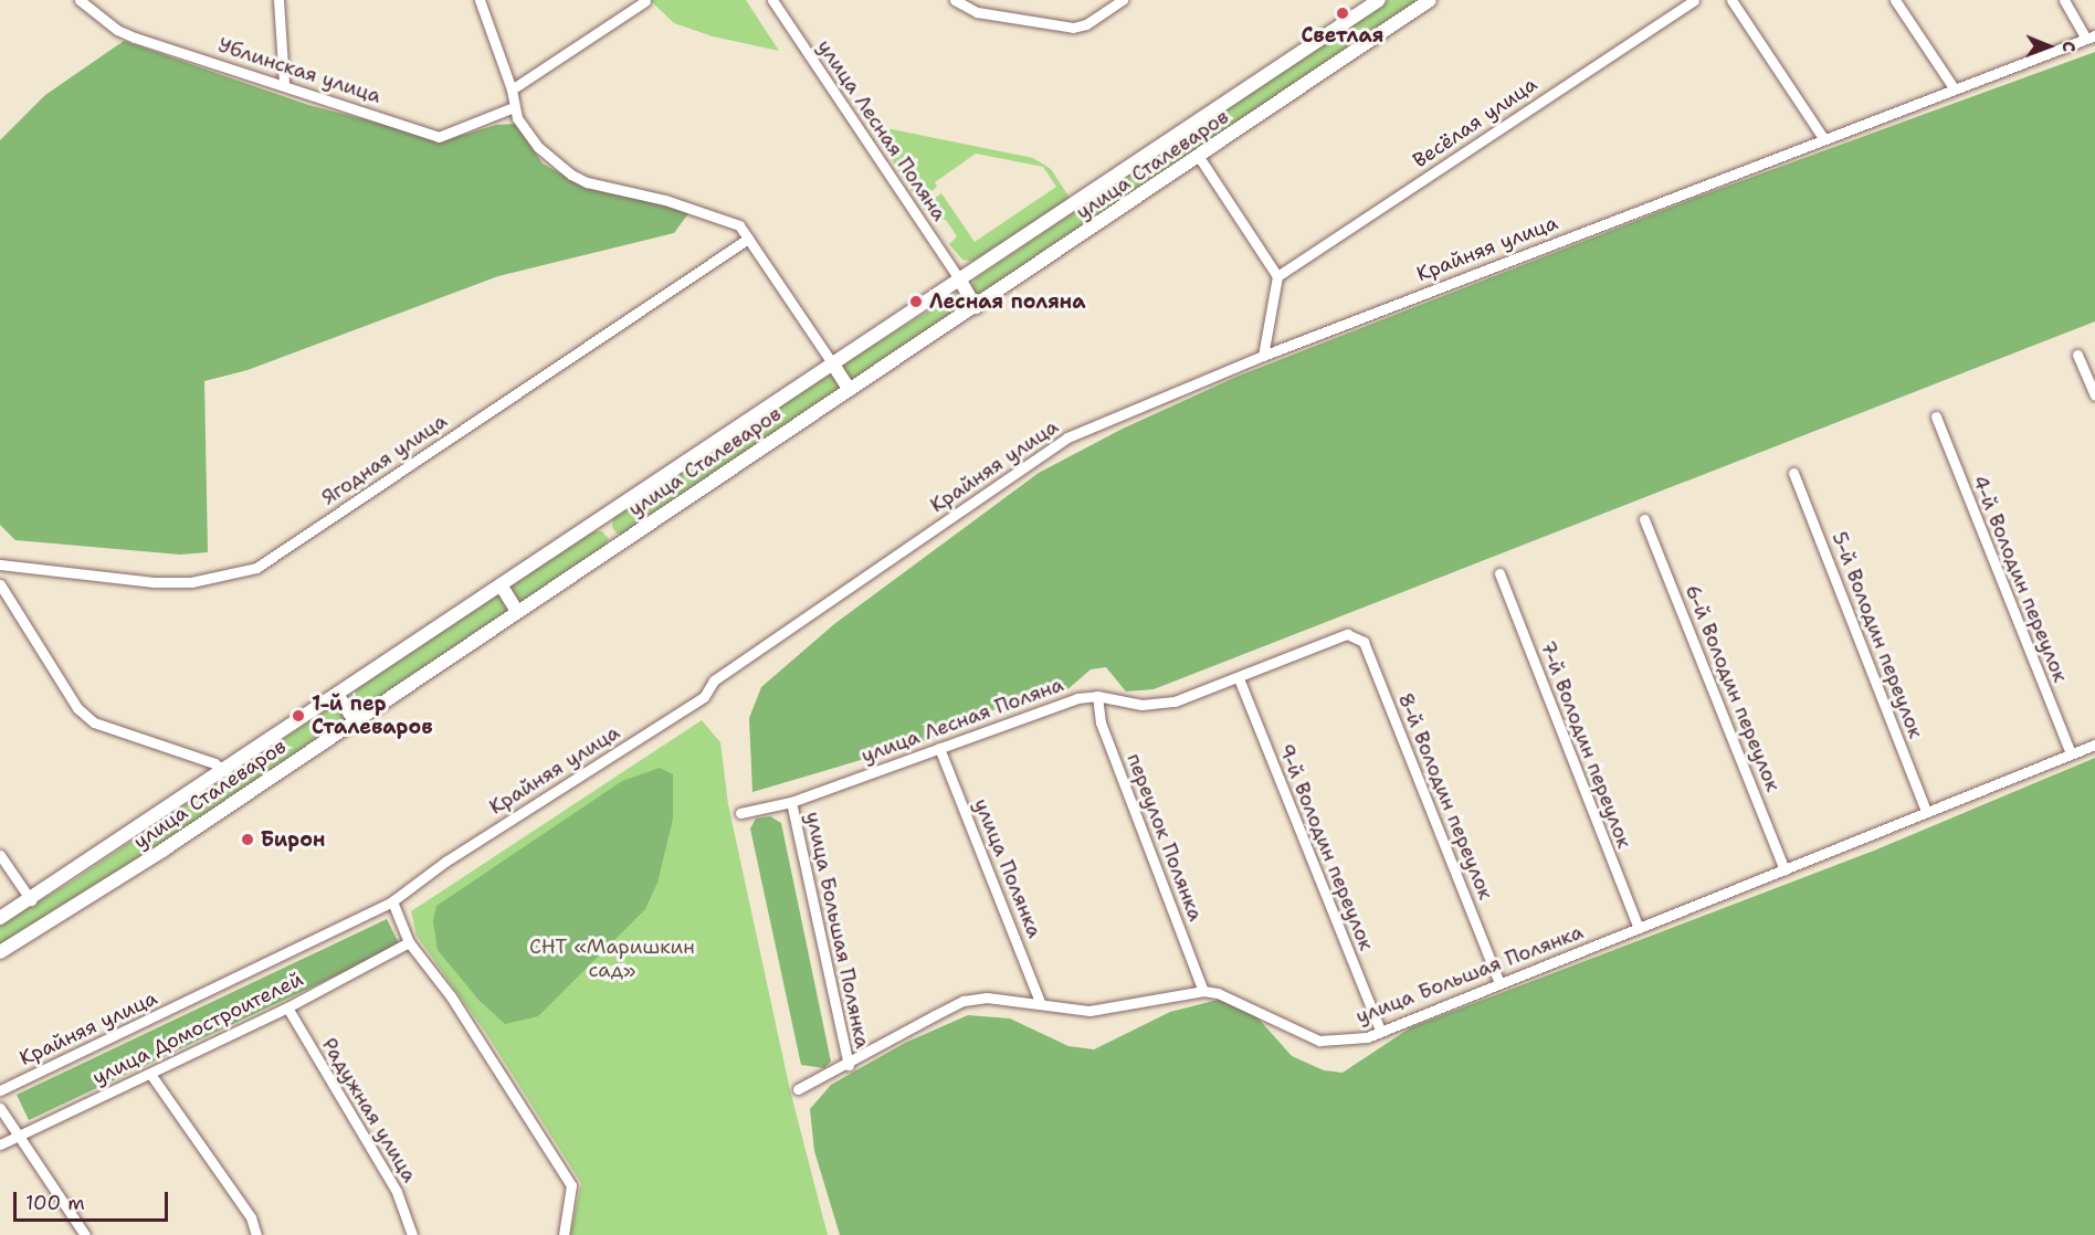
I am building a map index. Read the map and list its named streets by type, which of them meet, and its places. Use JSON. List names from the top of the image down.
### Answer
{
  "streets": {
    "main road": ["улица Сталеваров"],
    "street": [
      "Ублинская улица",
      "Весёлая улица",
      "улица Лесная Поляна",
      "Крайняя улица",
      "Ягодная улица",
      "4-й Володин переулок",
      "5-й Володин переулок",
      "6-й Володин переулок",
      "7-й Володин переулок",
      "8-й Володин переулок",
      "переулок Полянка",
      "9-й Володин переулок",
      "улица Полянка",
      "улица Большая Полянка",
      "улица Домостроителей",
      "Радужная улица"
    ]
  },
  "crossings": [
    ["улица Лесная Поляна", "улица Сталеваров"],
    ["улица Лесная Поляна", "8-й Володин переулок"],
    ["улица Лесная Поляна", "переулок Полянка"],
    ["улица Лесная Поляна", "9-й Володин переулок"],
    ["улица Лесная Поляна", "улица Полянка"],
    ["улица Лесная Поляна", "улица Большая Полянка"],
    ["4-й Володин переулок", "улица Большая Полянка"],
    ["5-й Володин переулок", "улица Большая Полянка"],
    ["6-й Володин переулок", "улица Большая Полянка"],
    ["7-й Володин переулок", "улица Большая Полянка"],
    ["8-й Володин переулок", "улица Большая Полянка"],
    ["переулок Полянка", "улица Большая Полянка"],
    ["9-й Володин переулок", "улица Большая Полянка"],
    ["улица Полянка", "улица Большая Полянка"],
    ["улица Домостроителей", "Радужная улица"]
  ],
  "parks": ["СНТ «Маришкин сад»"],
  "places": [
    "Светлая",
    "Лесная поляна",
    "1-й пер Сталеваров",
    "Бирон"
  ],
  "scale_bar": "100 m",
  "north": "right"
}
